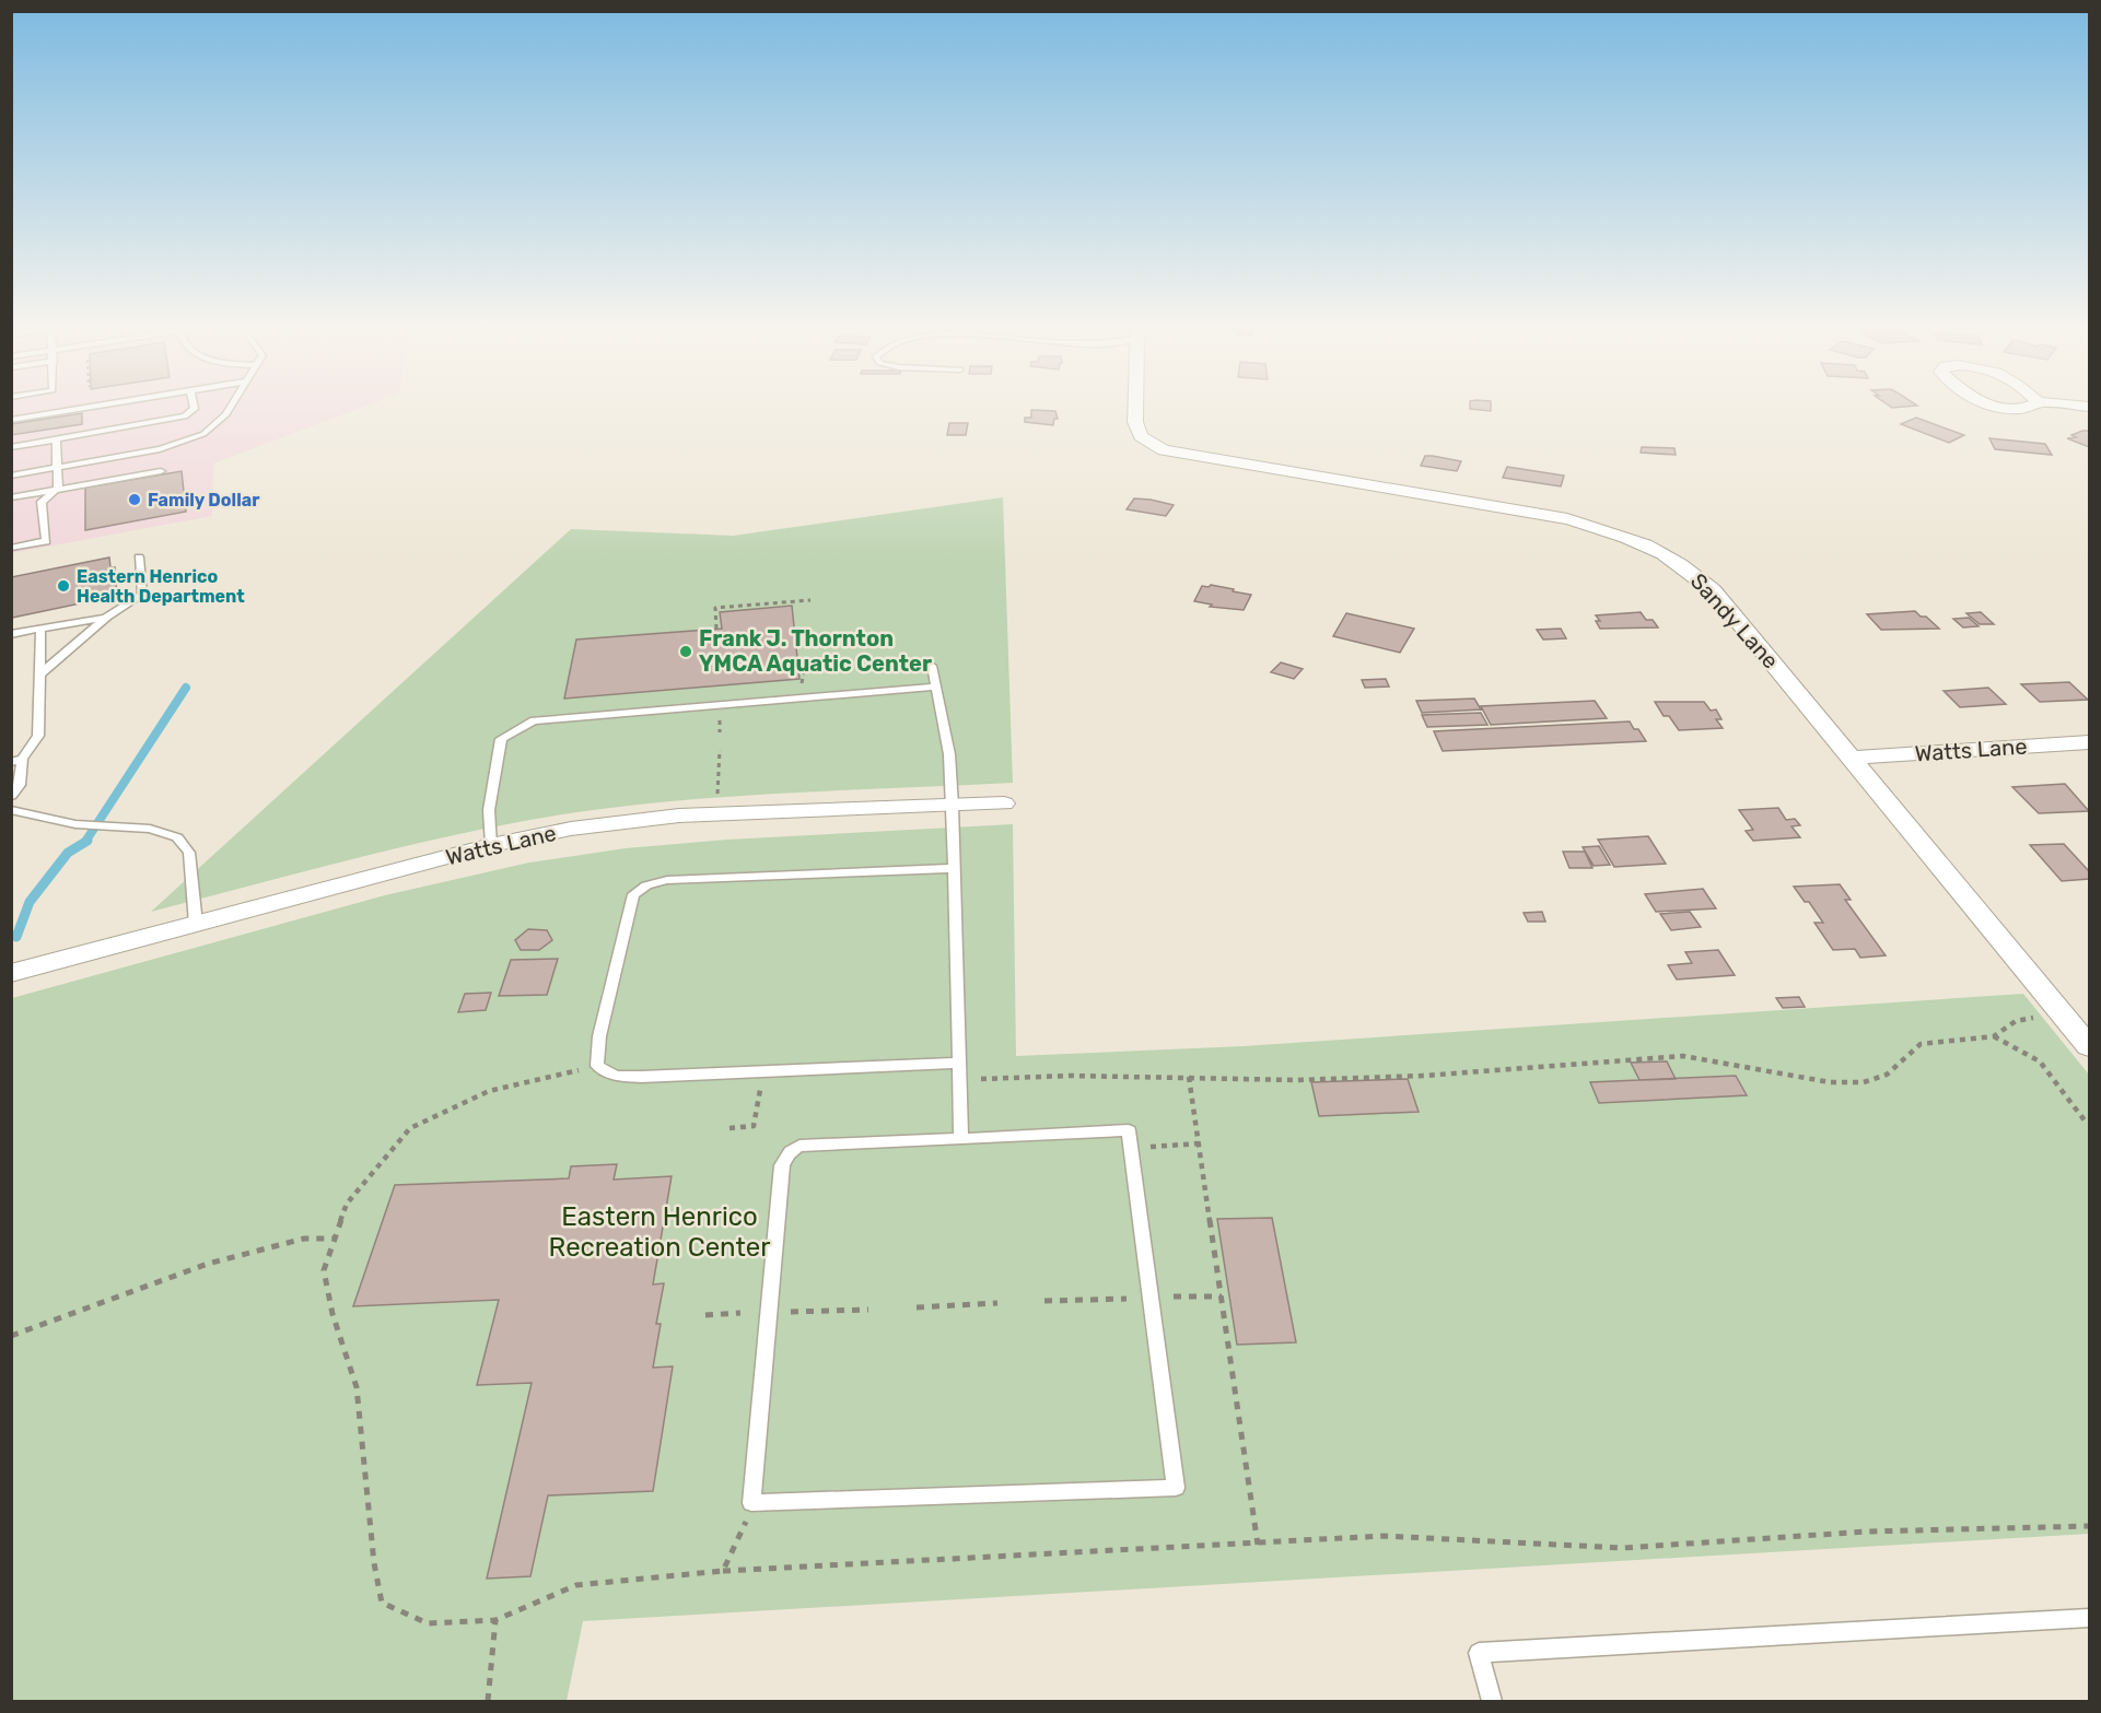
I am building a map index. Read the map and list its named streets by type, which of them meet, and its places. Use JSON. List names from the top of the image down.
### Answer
{
  "streets": {
    "street": ["Sandy Lane", "Watts Lane"]
  },
  "crossings": [
    ["Sandy Lane", "Watts Lane"]
  ],
  "parks": ["Eastern Henrico Recreation Center"],
  "places": ["Family Dollar", "Eastern Henrico Health Department", "Frank J. Thornton YMCA Aquatic Center"]
}
